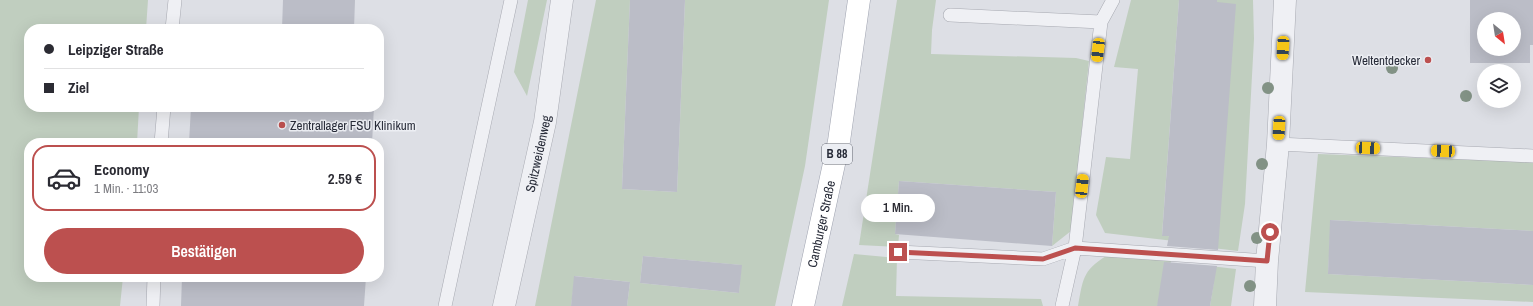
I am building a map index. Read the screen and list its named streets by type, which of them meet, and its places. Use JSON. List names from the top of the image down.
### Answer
{
  "streets": {
    "main road": ["B 88", "Camburger Straße"],
    "street": ["Spitzweidenweg"]
  },
  "places": ["Weltentdecker", "Zentrallager FSU Klinikum"],
  "north": "bottom right",
  "page": {
    "banner": ["Leipziger Straße", "Ziel"],
    "list": [
      {
        "name": "Economy",
        "note": "1 Min. · 11:03",
        "value": "2.59 €"
      }
    ],
    "bubble": "1 Min.",
    "buttons": "Bestätigen"
  }
}
